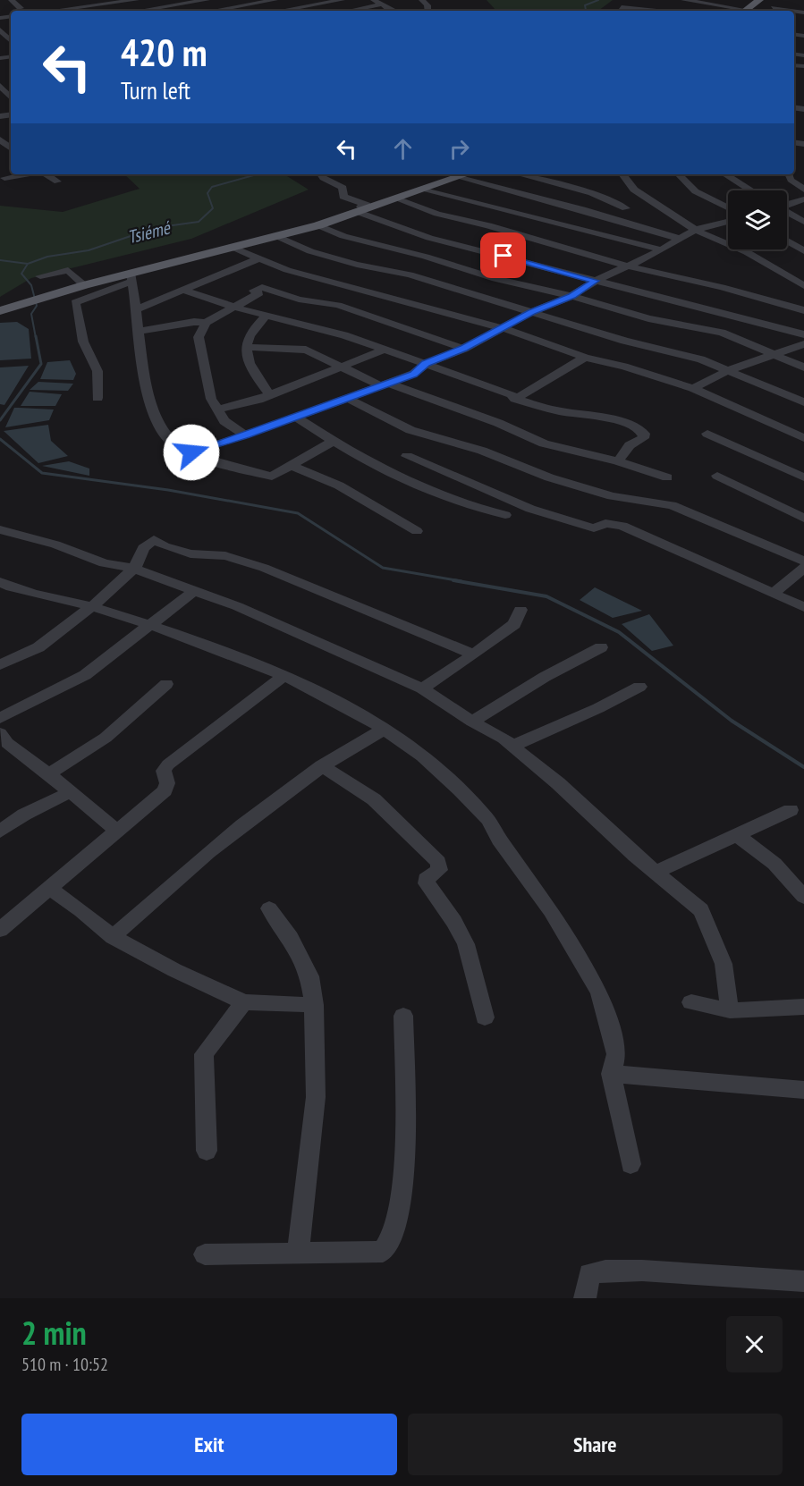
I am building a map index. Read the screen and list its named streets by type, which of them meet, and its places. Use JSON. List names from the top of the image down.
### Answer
{
  "water": ["Tsiémé"],
  "page": {
    "turn": ["420 m", "Turn left"],
    "heading": ["2 min", "510 m · 10:52"],
    "buttons": ["Exit", "Share"]
  }
}
